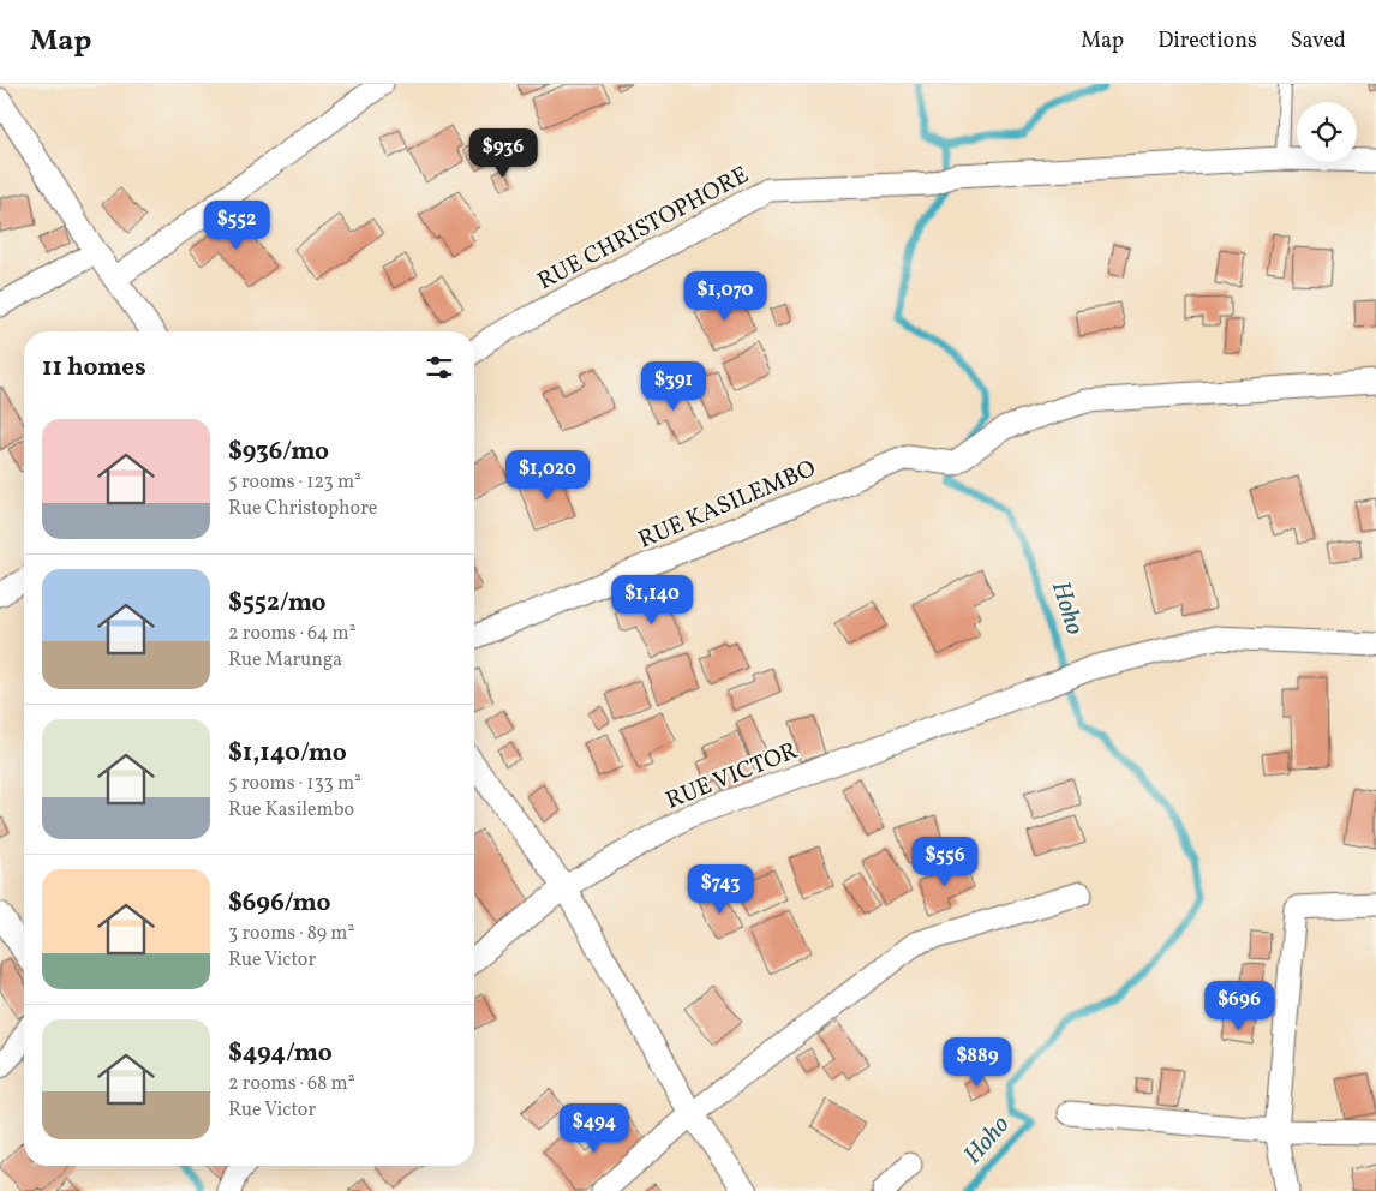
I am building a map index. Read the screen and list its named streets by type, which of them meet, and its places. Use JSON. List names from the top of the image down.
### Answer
{
  "streets": {
    "street": ["RUE CHRISTOPHORE", "RUE KASILEMBO", "RUE VICTOR"]
  },
  "water": ["Hoho"],
  "page": {
    "header": "Map",
    "nav": ["Map", "Directions", "Saved"],
    "price": [
      "$936",
      "$552",
      "$1,070",
      "$391",
      "$1,020",
      "$1,140",
      "$556",
      "$743",
      "$696",
      "$889",
      "$494"
    ],
    "heading": "11 homes",
    "list": [
      {
        "name": "$936/mo",
        "note": "5 rooms · 123 m² · Rue Christophore"
      },
      {
        "name": "$552/mo",
        "note": "2 rooms · 64 m² · Rue Marunga"
      },
      {
        "name": "$1,140/mo",
        "note": "5 rooms · 133 m² · Rue Kasilembo"
      },
      {
        "name": "$696/mo",
        "note": "3 rooms · 89 m² · Rue Victor"
      },
      {
        "name": "$494/mo",
        "note": "2 rooms · 68 m² · Rue Victor"
      }
    ]
  }
}
